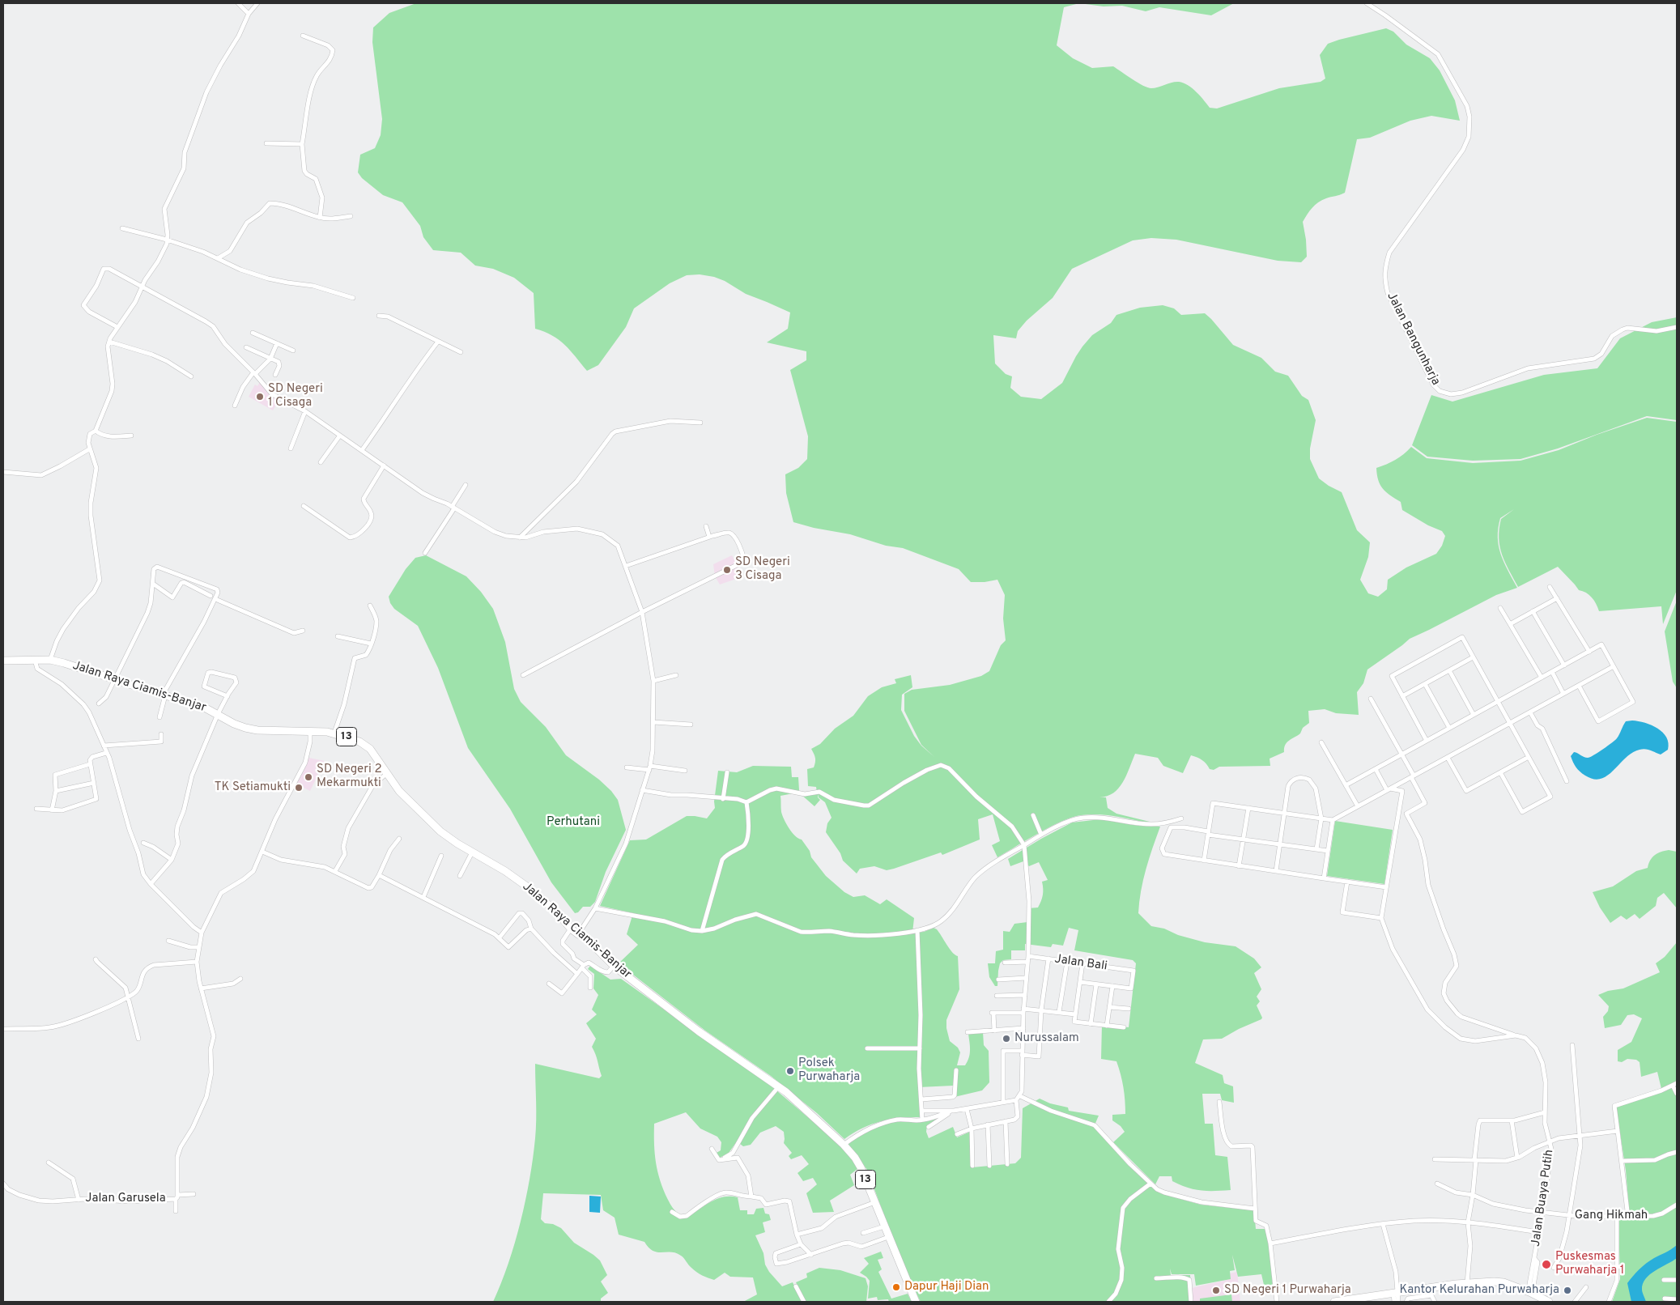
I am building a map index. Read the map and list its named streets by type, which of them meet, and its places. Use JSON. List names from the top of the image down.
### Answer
{
  "streets": {
    "highway": ["Jalan Raya Ciamis-Banjar", "13"],
    "street": [
      "Jalan Bangunharja",
      "Jalan Bali",
      "Jalan Buaya Putih",
      "Jalan Garusela",
      "Gang Hikmah"
    ]
  },
  "crossings": [
    ["Jalan Raya Ciamis-Banjar", "Jalan Garusela"],
    ["Jalan Buaya Putih", "Gang Hikmah"]
  ],
  "parks": ["Perhutani"],
  "places": [
    "SD Negeri 1 Cisaga",
    "SD Negeri 3 Cisaga",
    "SD Negeri 2 Mekarmukti",
    "TK Setiamukti",
    "Nurussalam",
    "Polsek Purwaharja",
    "Puskesmas Purwaharja 1",
    "Dapur Haji Dian",
    "SD Negeri 1 Purwaharja",
    "Kantor Kelurahan Purwaharja"
  ]
}
